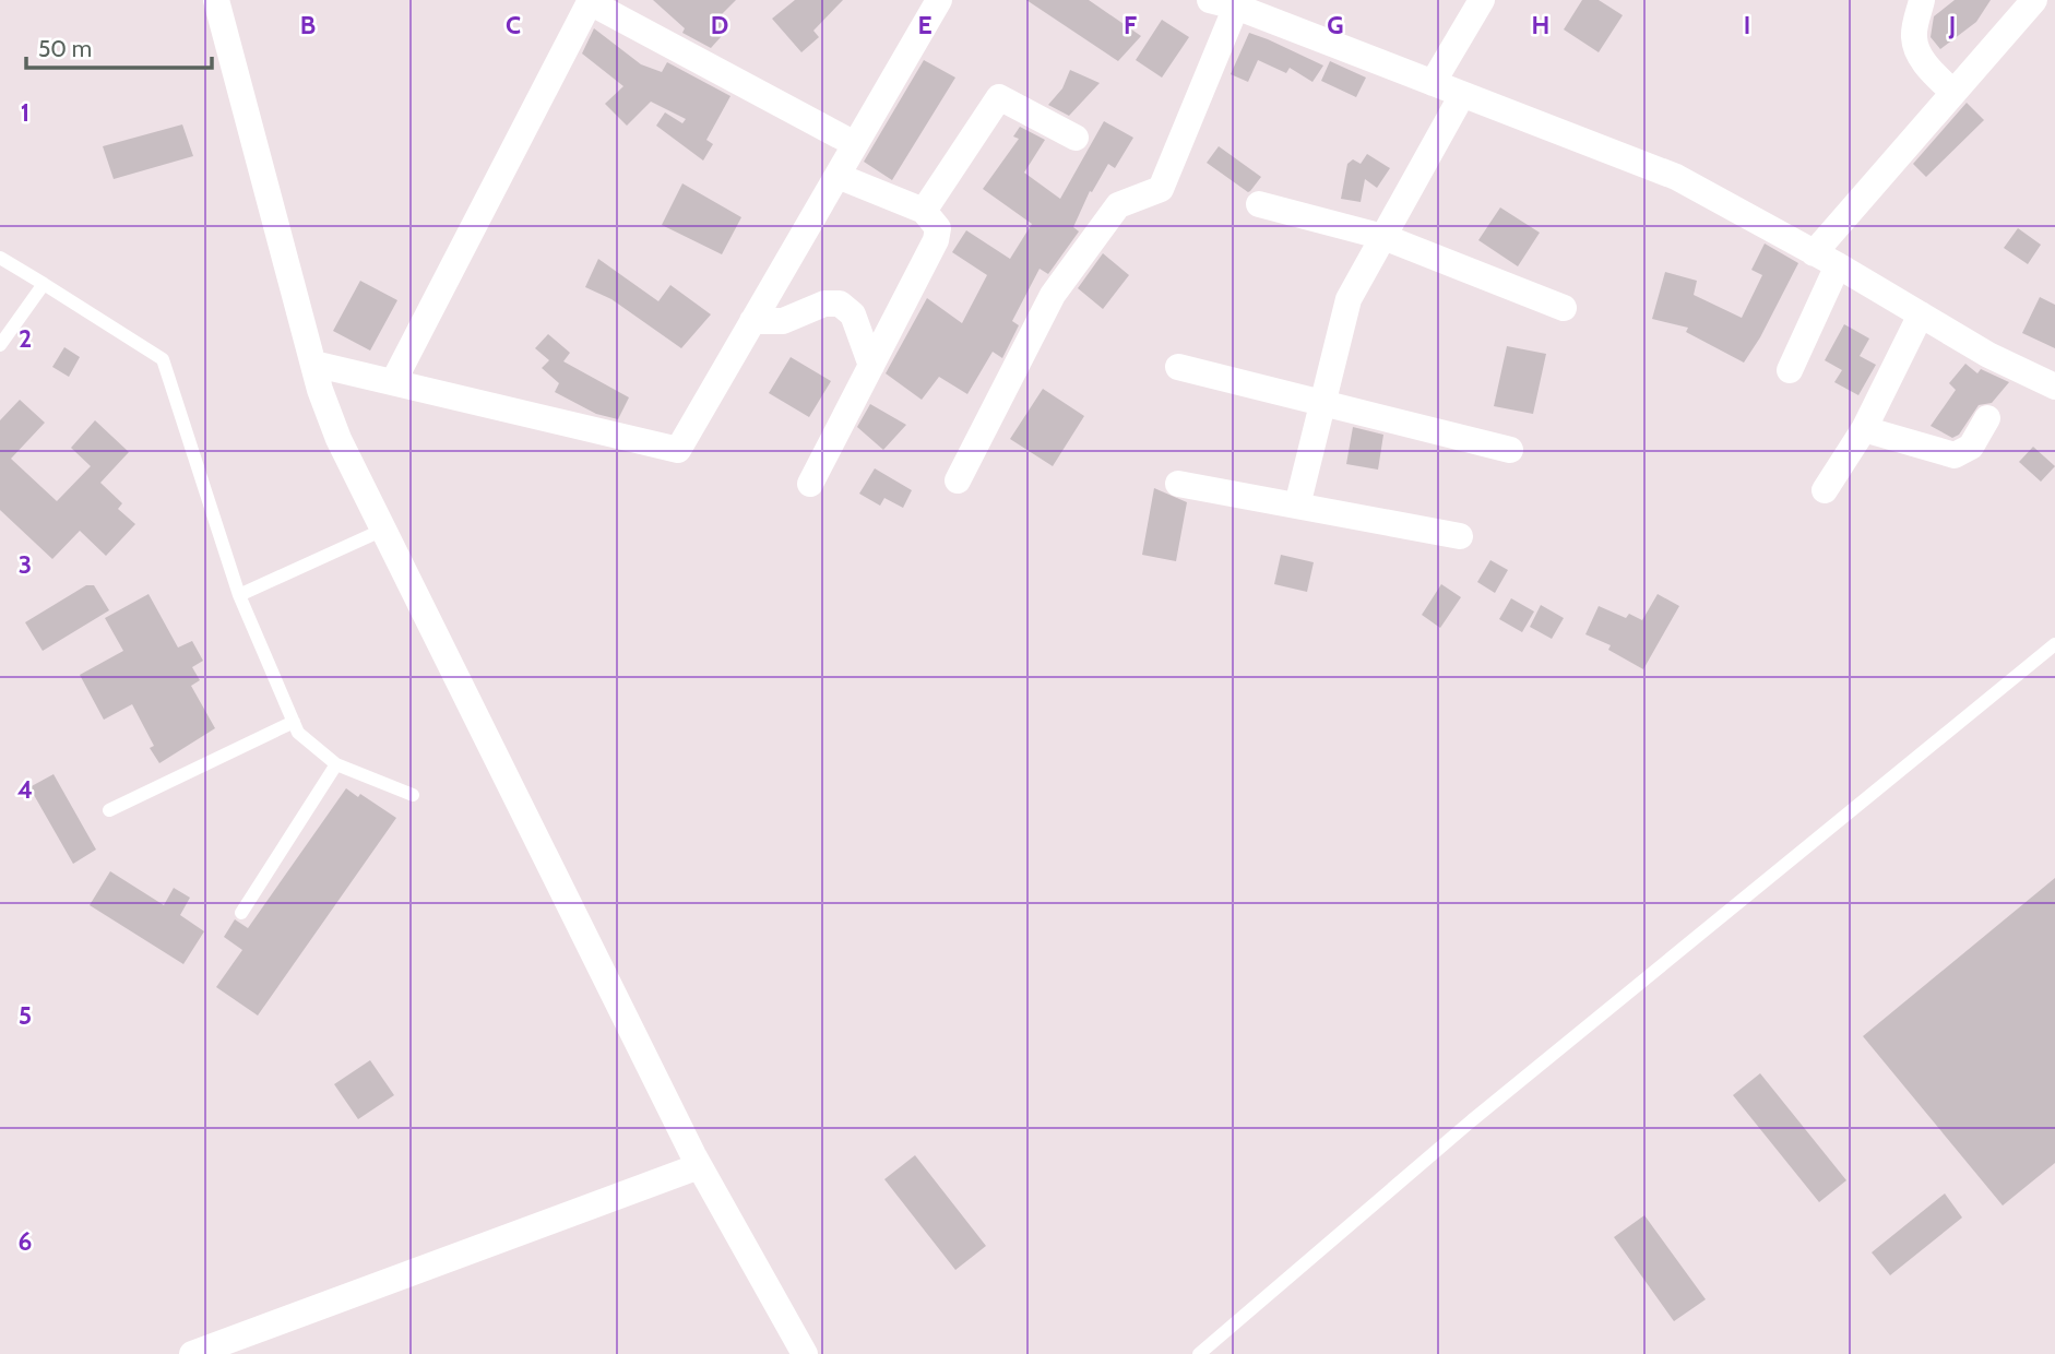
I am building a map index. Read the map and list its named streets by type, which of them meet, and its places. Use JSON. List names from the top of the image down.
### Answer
{
  "scale_bar": "50 m",
  "grid": {
    "columns": [
      "B",
      "C",
      "D",
      "E",
      "F",
      "G",
      "H",
      "I",
      "J"
    ],
    "rows": [
      "1",
      "2",
      "3",
      "4",
      "5",
      "6"
    ]
  }
}
